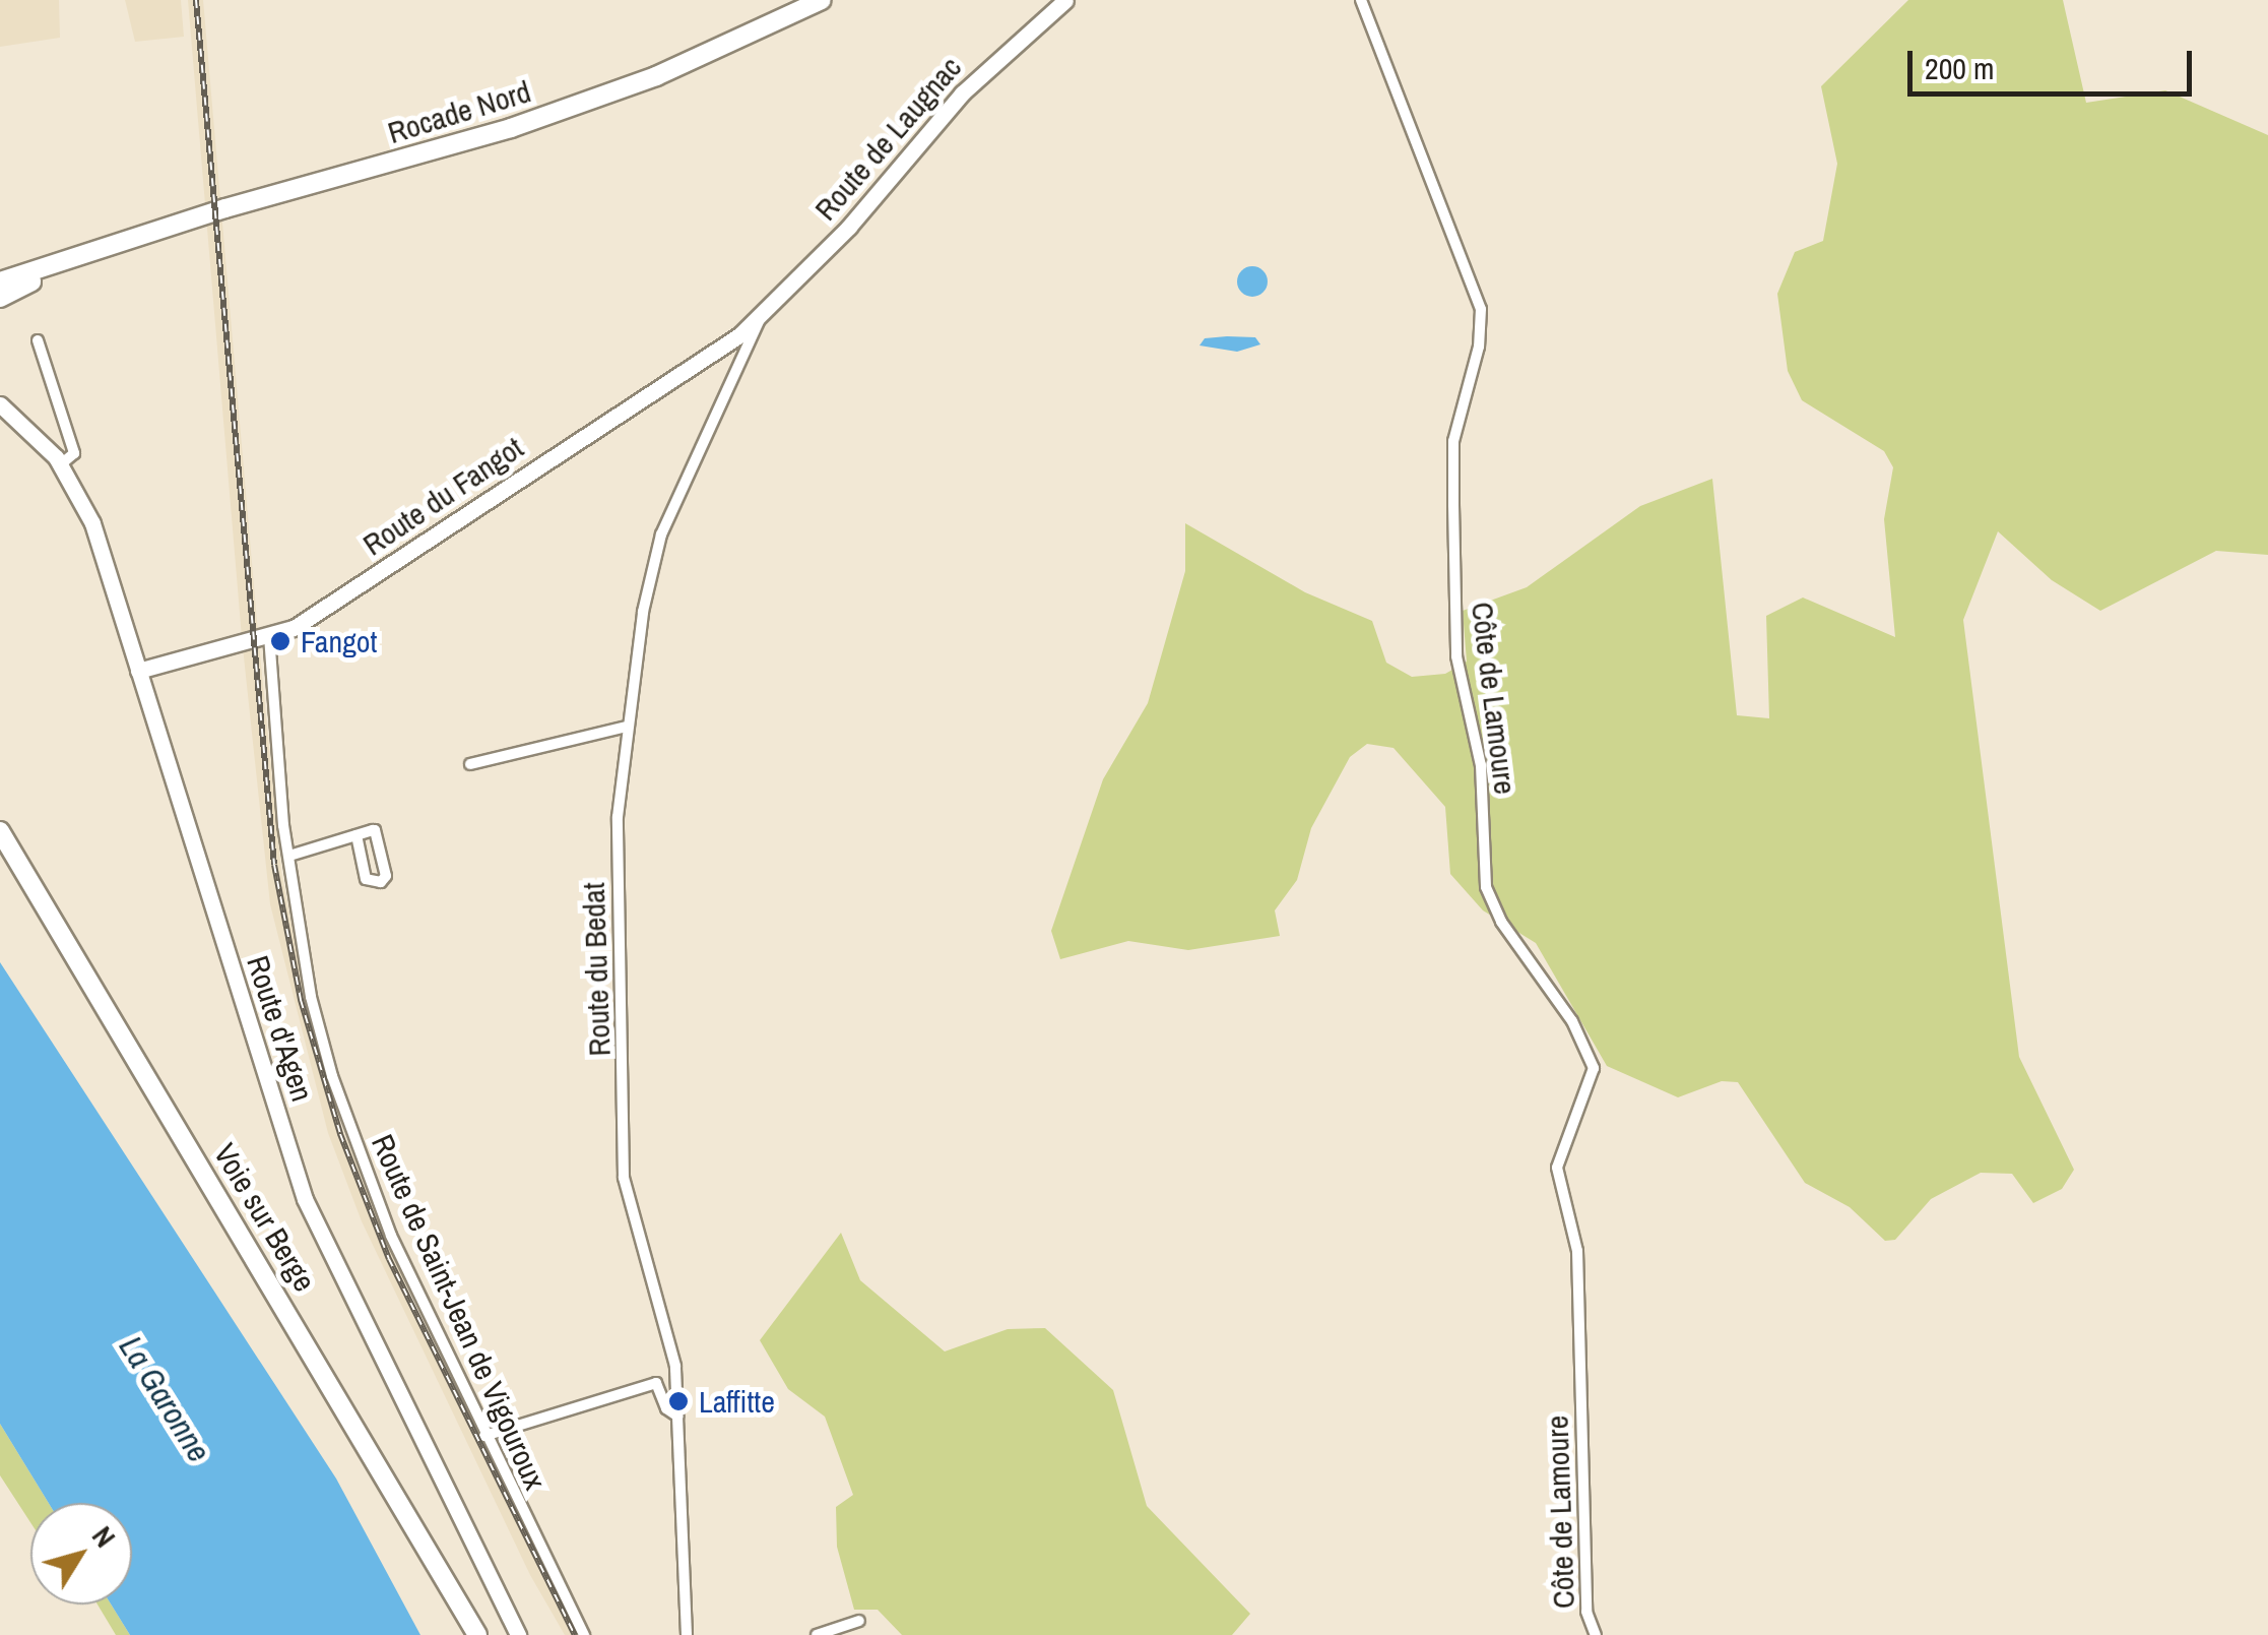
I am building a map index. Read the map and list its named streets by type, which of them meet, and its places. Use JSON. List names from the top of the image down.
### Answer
{
  "streets": {
    "main road": [
      "Rocade Nord",
      "Route de Laugnac",
      "Route du Fangot",
      "Route d'Agen",
      "Voie sur Berge"
    ],
    "street": ["Côte de Lamoure", "Route du Bedat", "Route de Saint-Jean de Vigouroux"]
  },
  "crossings": [
    ["Route de Laugnac", "Route du Fangot"],
    ["Route de Laugnac", "Route du Bedat"],
    ["Route du Fangot", "Route du Bedat"],
    ["Route du Fangot", "Route d'Agen"],
    ["Route du Fangot", "Route de Saint-Jean de Vigouroux"]
  ],
  "water": ["La Garonne"],
  "places": ["Fangot", "Laffitte"],
  "scale_bar": "200 m",
  "north": "top right"
}
